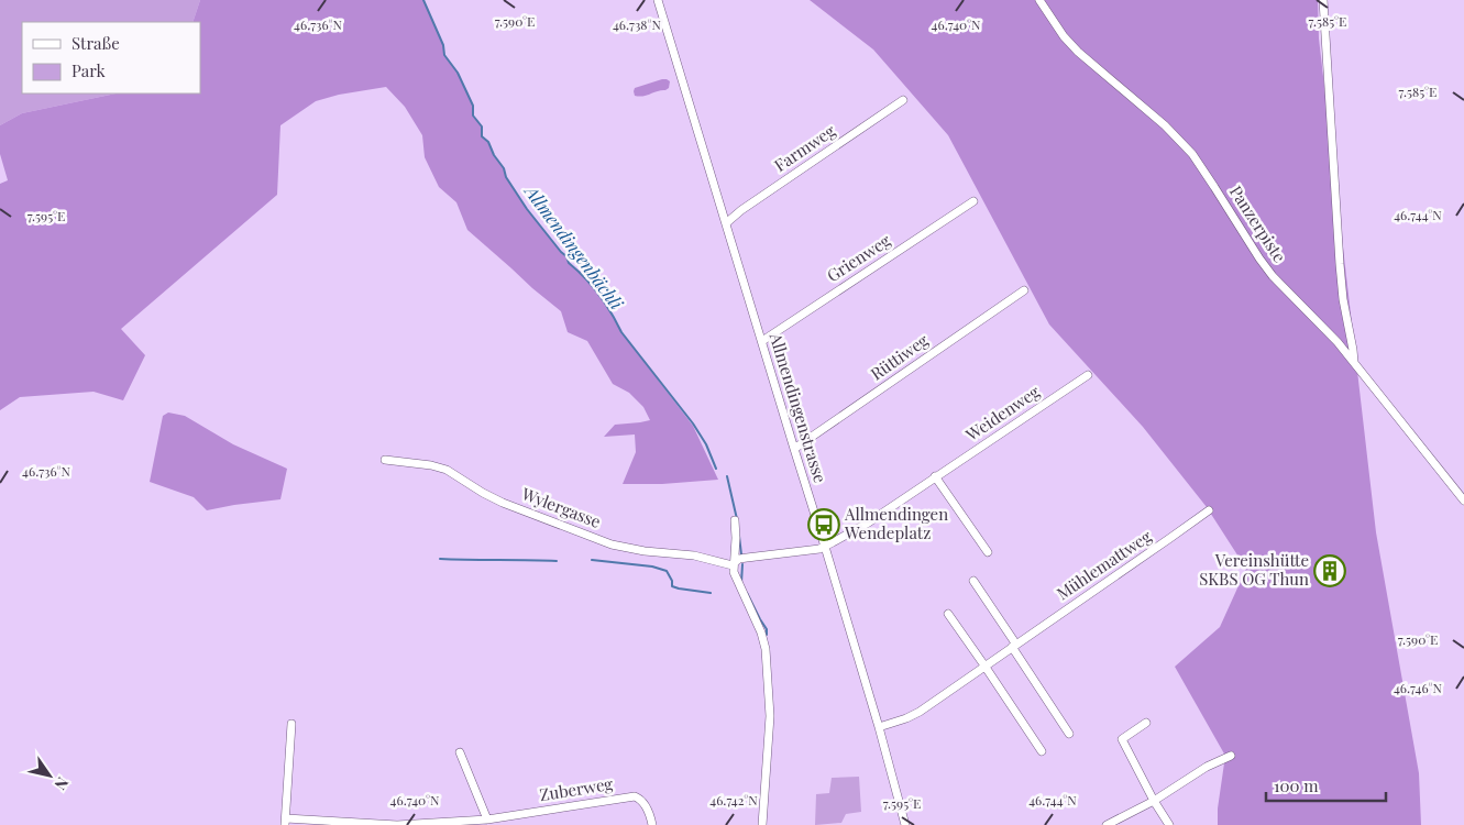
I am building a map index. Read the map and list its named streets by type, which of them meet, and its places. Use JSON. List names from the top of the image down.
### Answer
{
  "streets": {
    "street": [
      "Farmweg",
      "Panzerpiste",
      "Grienweg",
      "Rüttiweg",
      "Allmendingenstrasse",
      "Weidenweg",
      "Wylergasse",
      "Mühlemattweg",
      "Zuberweg"
    ]
  },
  "crossings": [
    ["Farmweg", "Allmendingenstrasse"],
    ["Grienweg", "Allmendingenstrasse"],
    ["Rüttiweg", "Allmendingenstrasse"],
    ["Allmendingenstrasse", "Weidenweg"],
    ["Allmendingenstrasse", "Wylergasse"],
    ["Allmendingenstrasse", "Mühlemattweg"],
    ["Weidenweg", "Wylergasse"]
  ],
  "water": ["Allmendingenbächli"],
  "places": {
    "bus stop": ["Allmendingen Wendeplatz"],
    "building": ["Vereinshütte SKBS OG Thun"]
  },
  "legend": ["Straße", "Park"],
  "scale_bar": "100 m",
  "north": "bottom right",
  "coordinates": [
    "7.590°E",
    "7.585°E",
    "46.736°N",
    "46.738°N",
    "46.740°N",
    "46.744°N",
    "7.595°E",
    "46.746°N",
    "46.742°N"
  ]
}
